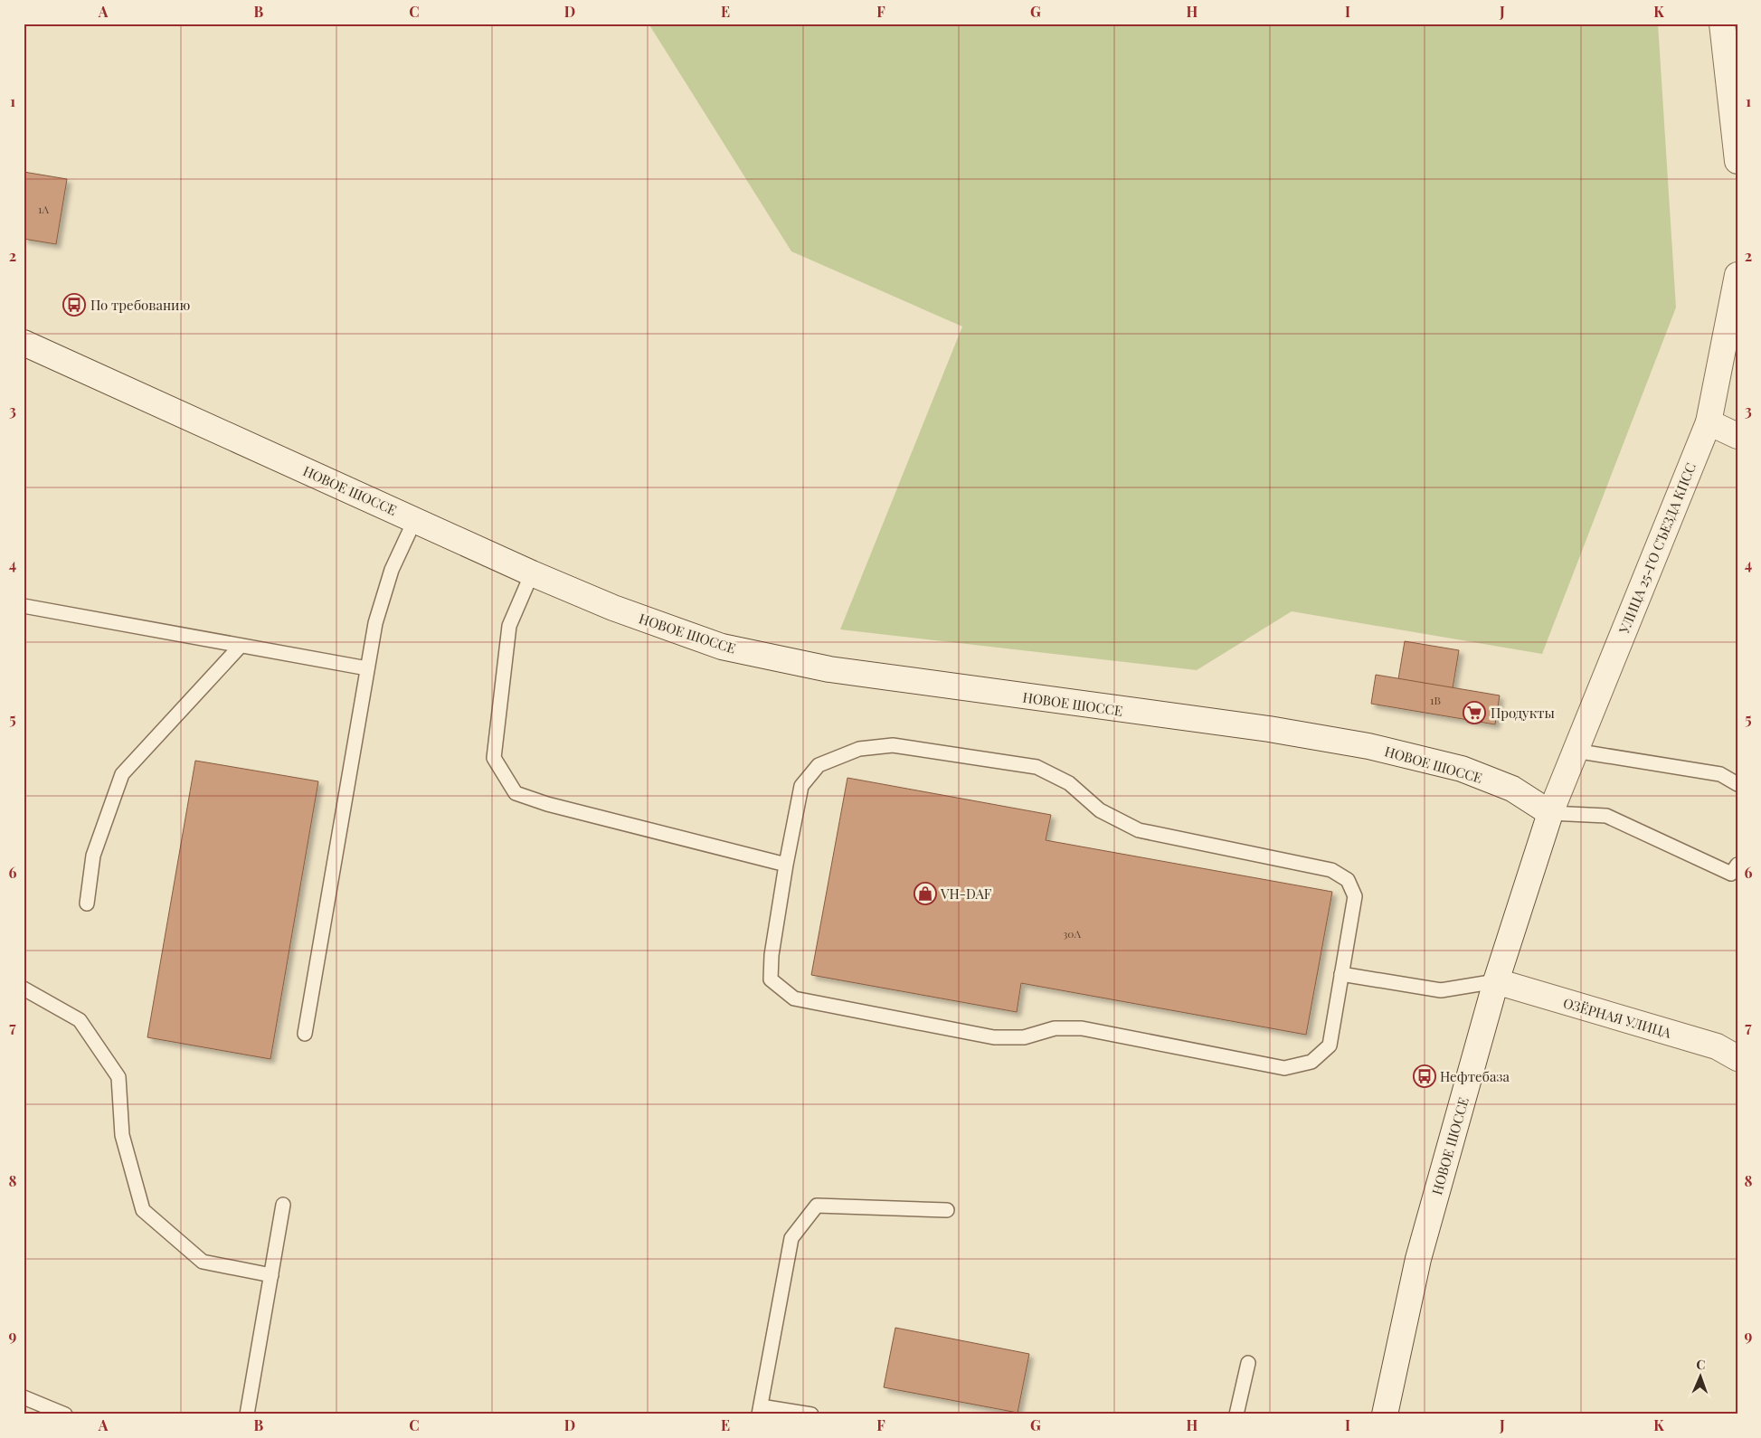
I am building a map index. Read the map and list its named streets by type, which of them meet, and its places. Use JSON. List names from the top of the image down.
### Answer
{
  "streets": {
    "main road": ["НОВОЕ ШОССЕ", "УЛИЦА 25-ГО СЪЕЗДА КПСС", "ОЗЁРНАЯ УЛИЦА"]
  },
  "crossings": [
    ["НОВОЕ ШОССЕ", "УЛИЦА 25-ГО СЪЕЗДА КПСС"],
    ["НОВОЕ ШОССЕ", "ОЗЁРНАЯ УЛИЦА"]
  ],
  "places": {
    "bus stop": ["По требованию", "Нефтебаза"],
    "supermarket": ["Продукты"],
    "shop": ["VH-DAF"]
  },
  "house_numbers": ["1А", "1В", "30А"],
  "north": "top",
  "grid": {
    "columns": [
      "A",
      "B",
      "C",
      "D",
      "E",
      "F",
      "G",
      "H",
      "I",
      "J",
      "K"
    ],
    "rows": [
      "1",
      "2",
      "3",
      "4",
      "5",
      "6",
      "7",
      "8",
      "9"
    ]
  }
}
